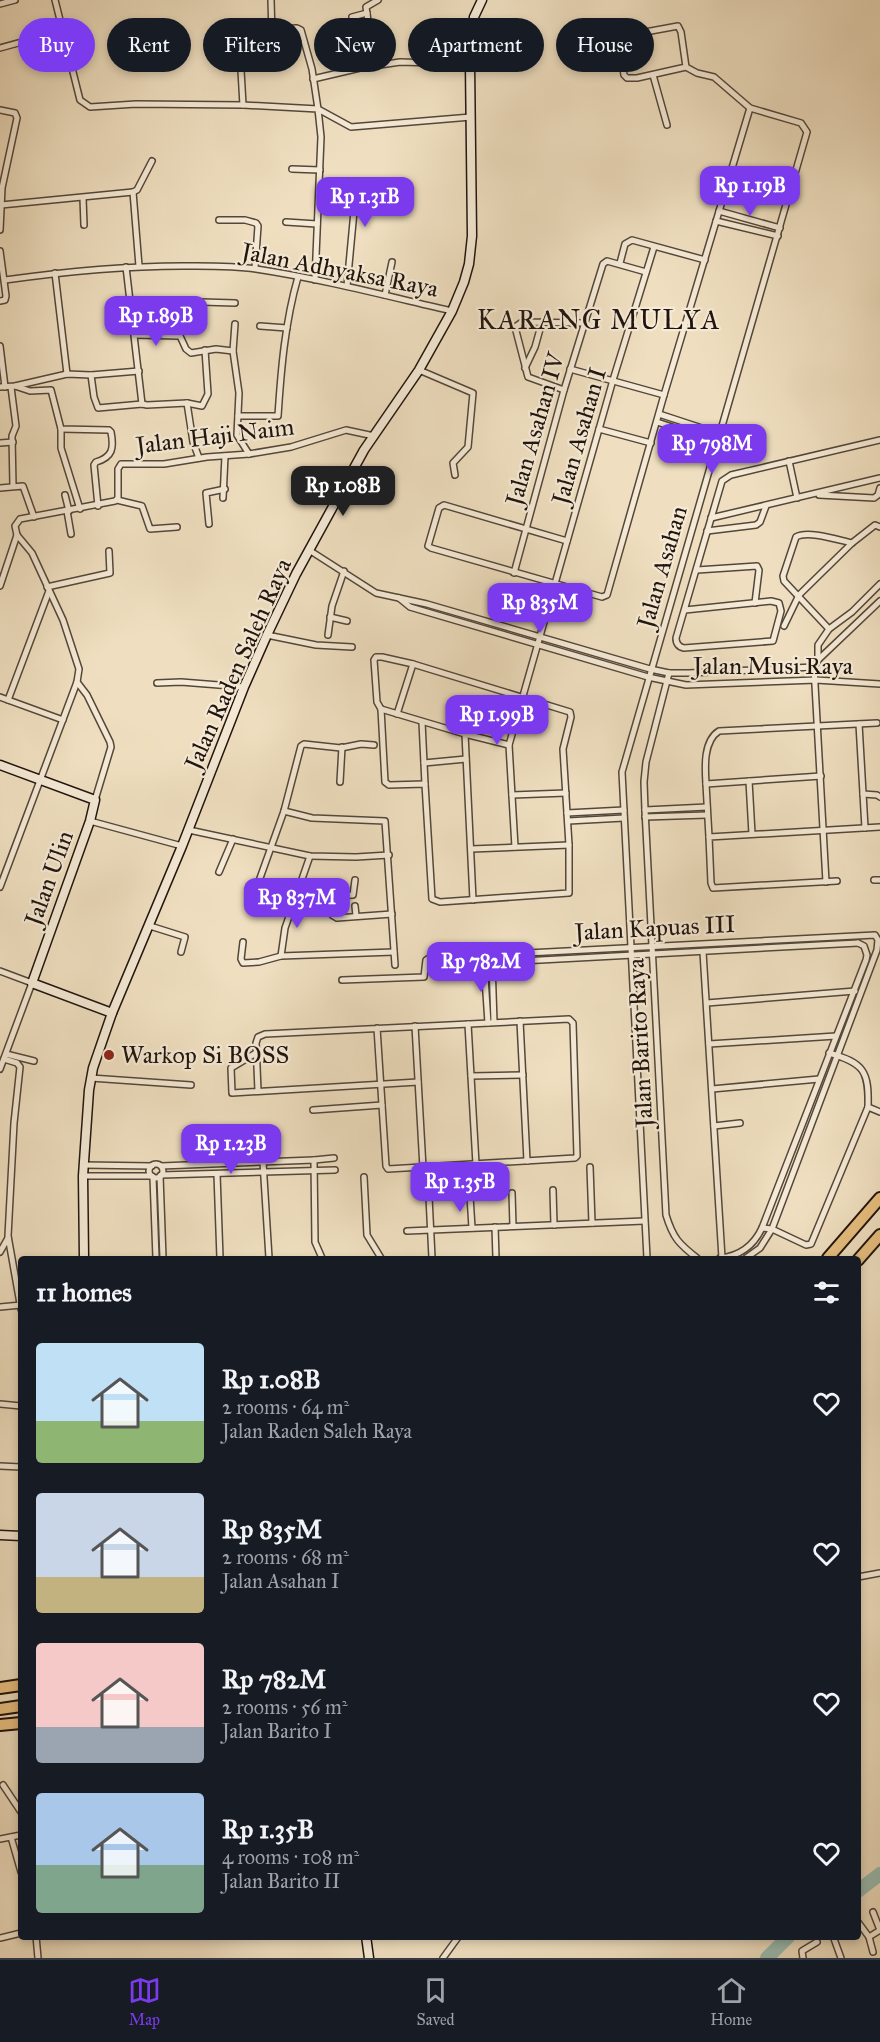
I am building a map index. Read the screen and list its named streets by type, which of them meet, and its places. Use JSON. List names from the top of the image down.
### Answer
{
  "streets": {
    "main road": ["Jalan Raden Saleh Raya", "Jalan Ulin"],
    "street": [
      "Jalan Adhyaksa Raya",
      "Jalan Asahan IV",
      "Jalan Haji Naim",
      "Jalan Asahan I",
      "Jalan Asahan",
      "Jalan Musi Raya",
      "Jalan Kapuas III",
      "Jalan Barito Raya"
    ]
  },
  "crossings": [
    ["Jalan Adhyaksa Raya", "Jalan Raden Saleh Raya"],
    ["Jalan Haji Naim", "Jalan Raden Saleh Raya"],
    ["Jalan Asahan I", "Jalan Musi Raya"],
    ["Jalan Asahan", "Jalan Musi Raya"],
    ["Jalan Asahan", "Jalan Barito Raya"],
    ["Jalan Musi Raya", "Jalan Barito Raya"],
    ["Jalan Kapuas III", "Jalan Barito Raya"]
  ],
  "districts": ["KARANG MULYA"],
  "places": ["Warkop Si BOSS"],
  "page": {
    "chip": [
      "Buy",
      "Rent",
      "Filters",
      "New",
      "Apartment",
      "House"
    ],
    "price": [
      "Rp 1.19B",
      "Rp 1.31B",
      "Rp 1.89B",
      "Rp 798M",
      "Rp 1.08B",
      "Rp 835M",
      "Rp 1.99B",
      "Rp 837M",
      "Rp 782M",
      "Rp 1.23B",
      "Rp 1.35B"
    ],
    "heading": "11 homes",
    "list": [
      {
        "name": "Rp 1.08B",
        "note": "2 rooms · 64 m² · Jalan Raden Saleh Raya"
      },
      {
        "name": "Rp 835M",
        "note": "2 rooms · 68 m² · Jalan Asahan I"
      },
      {
        "name": "Rp 782M",
        "note": "2 rooms · 56 m² · Jalan Barito I"
      },
      {
        "name": "Rp 1.35B",
        "note": "4 rooms · 108 m² · Jalan Barito II"
      }
    ],
    "tabs": ["Map", "Saved", "Home"]
  }
}
